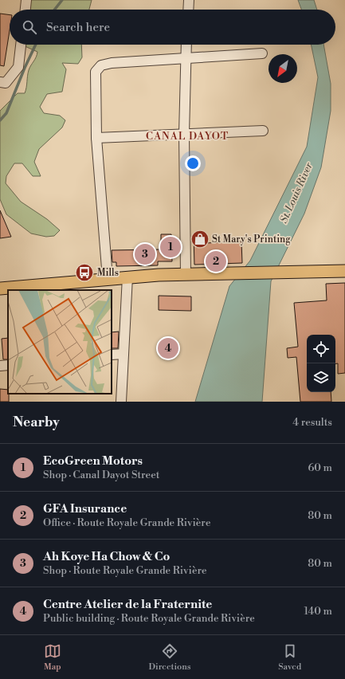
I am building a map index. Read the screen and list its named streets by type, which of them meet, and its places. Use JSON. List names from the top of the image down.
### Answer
{
  "districts": ["CANAL DAYOT"],
  "water": ["St. Louis River"],
  "places": {
    "shop": ["St Mary's Printing"],
    "bus stop": ["Mills"]
  },
  "north": "bottom left",
  "page": {
    "search": "Search here",
    "pins": [
      "1",
      "3",
      "2",
      "4"
    ],
    "heading": ["Nearby", "4 results"],
    "list": [
      {
        "mark": "1",
        "name": "EcoGreen Motors",
        "note": "Shop · Canal Dayot Street",
        "value": "60 m"
      },
      {
        "mark": "2",
        "name": "GFA Insurance",
        "note": "Office · Route Royale Grande Rivière",
        "value": "80 m"
      },
      {
        "mark": "3",
        "name": "Ah Koye Ha Chow & Co",
        "note": "Shop · Route Royale Grande Rivière",
        "value": "80 m"
      },
      {
        "mark": "4",
        "name": "Centre Atelier de la Fraternite",
        "note": "Public building · Route Royale Grande Rivière",
        "value": "140 m"
      }
    ],
    "nav": ["Map", "Directions", "Saved"]
  }
}
